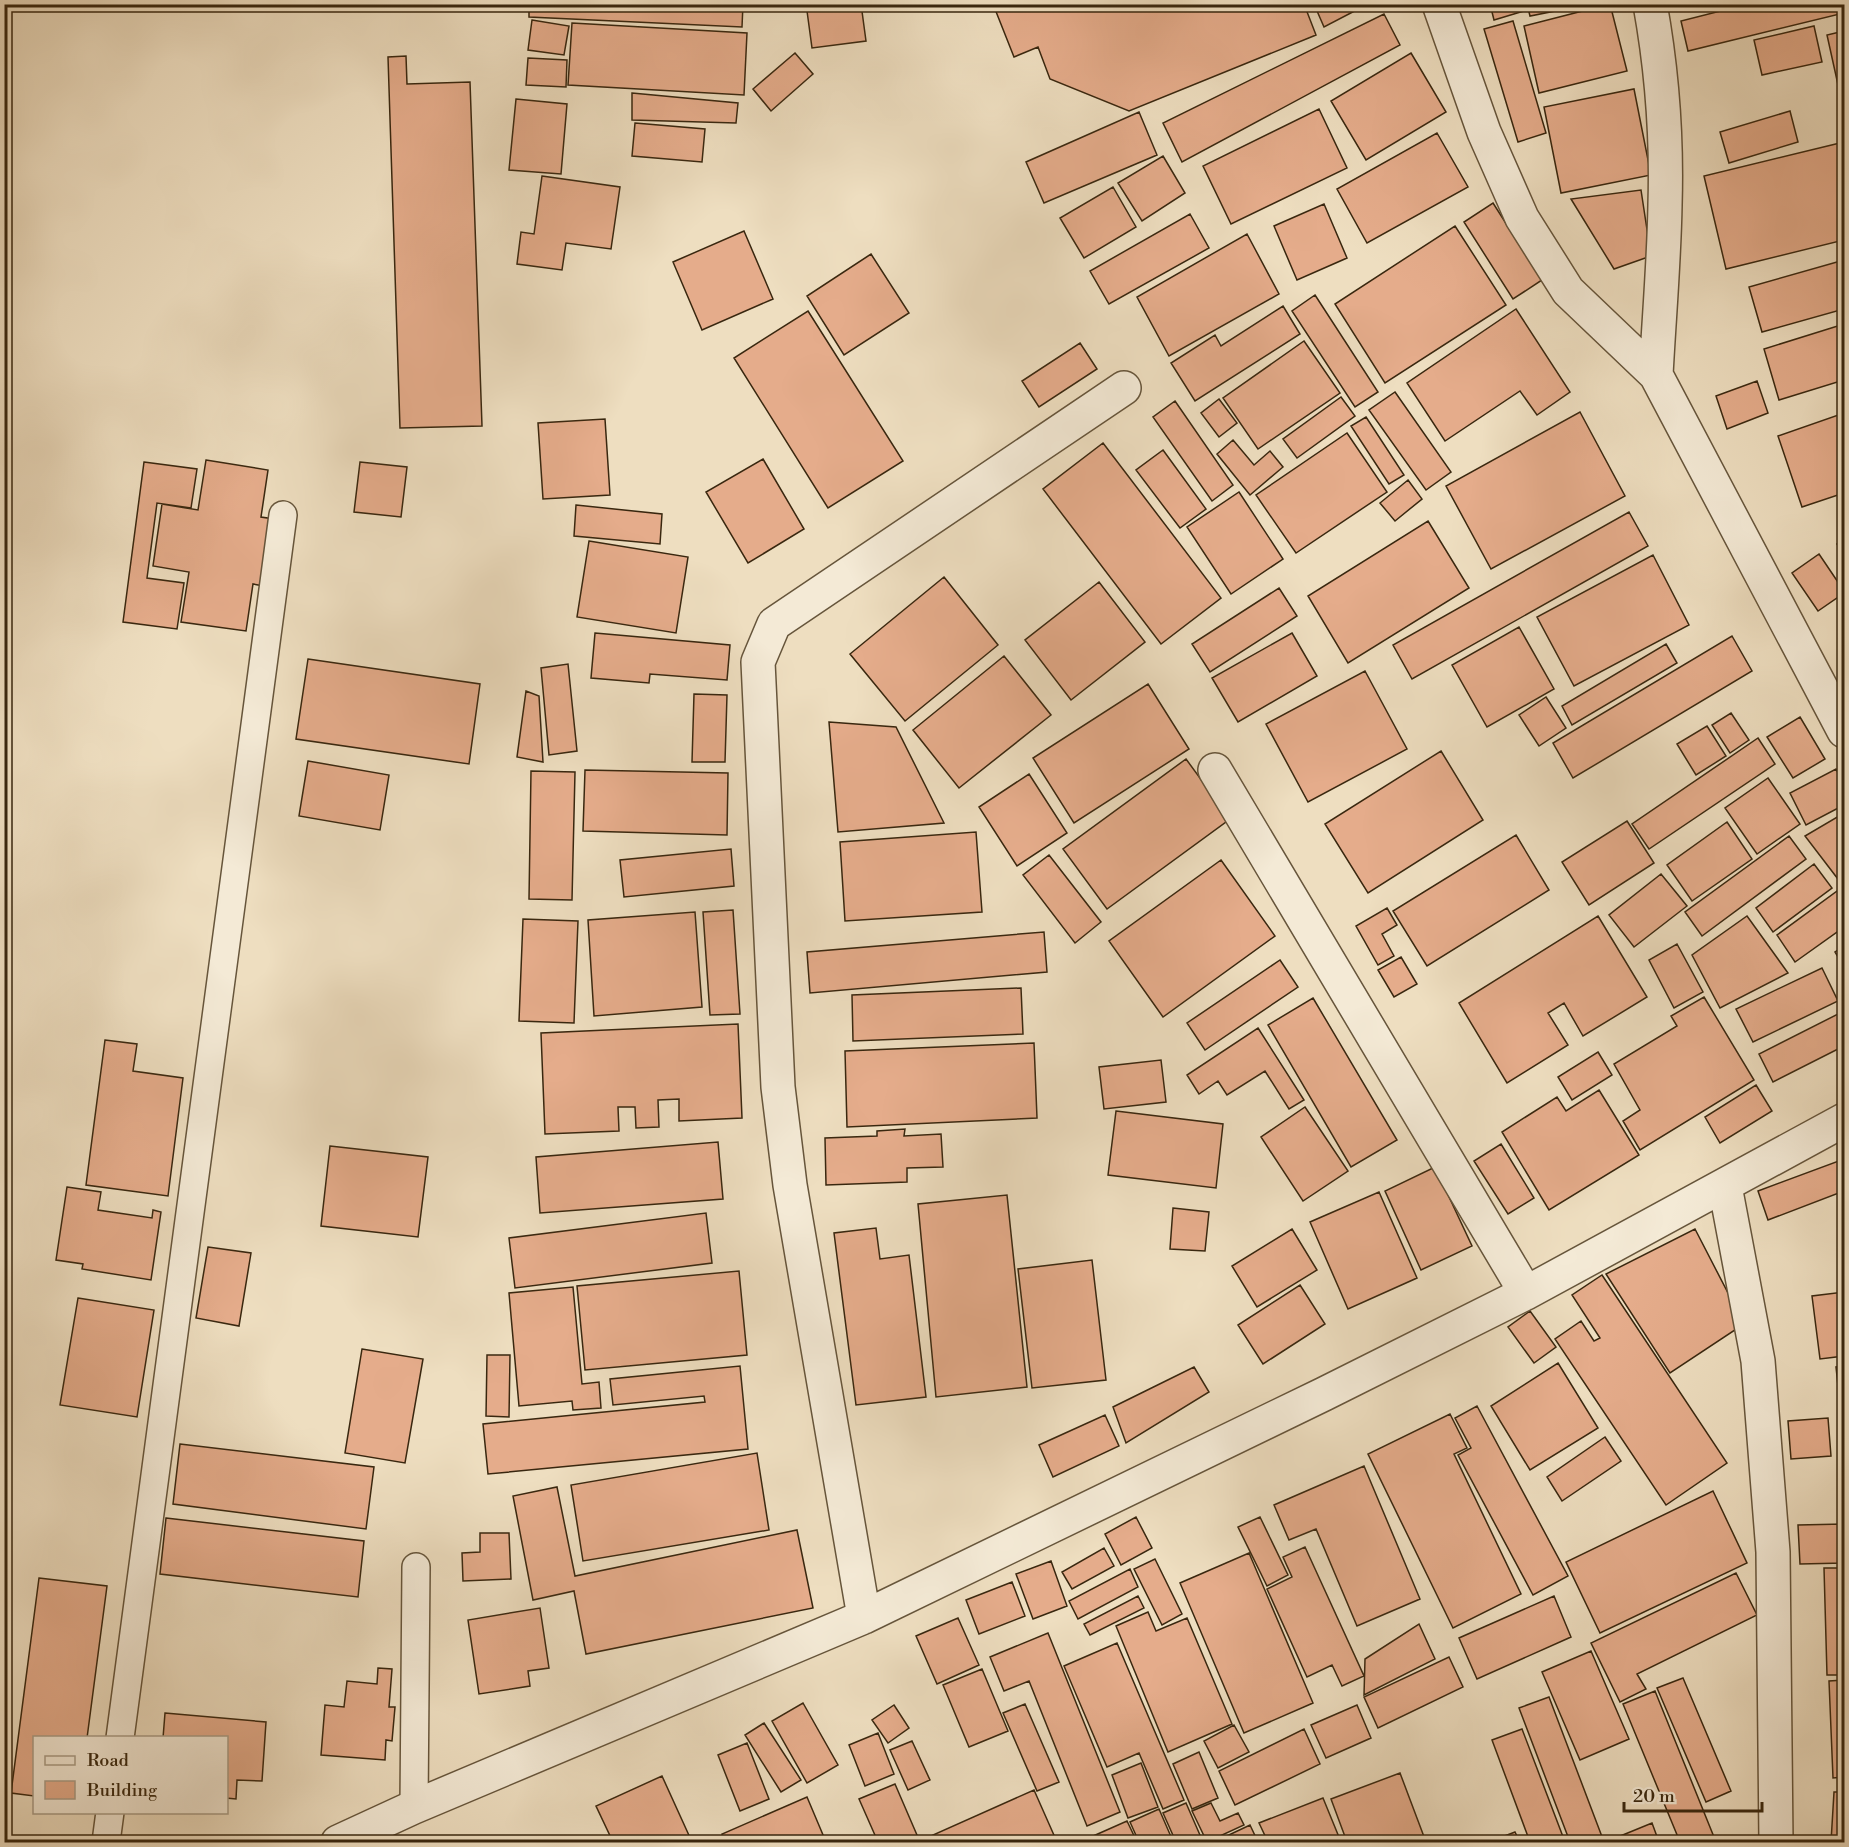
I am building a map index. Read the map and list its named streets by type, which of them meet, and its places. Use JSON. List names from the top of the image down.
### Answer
{
  "legend": ["Road", "Building"],
  "scale_bar": "20 m"
}
